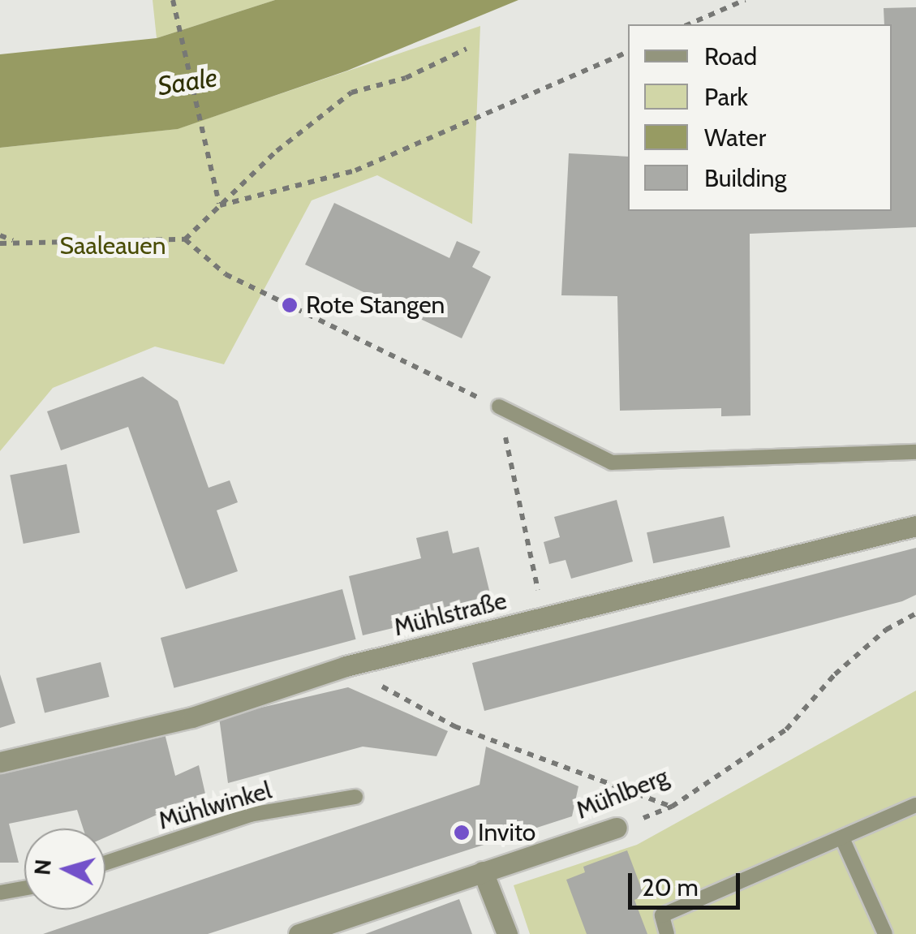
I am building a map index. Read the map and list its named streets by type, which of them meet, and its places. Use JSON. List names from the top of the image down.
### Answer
{
  "streets": {
    "street": ["Mühlstraße", "Mühlberg"],
    "lane": ["Mühlwinkel"]
  },
  "water": ["Saale"],
  "parks": ["Saaleauen"],
  "places": ["Rote Stangen", "Invito"],
  "legend": [
    "Road",
    "Park",
    "Water",
    "Building"
  ],
  "scale_bar": "20 m",
  "north": "left"
}
